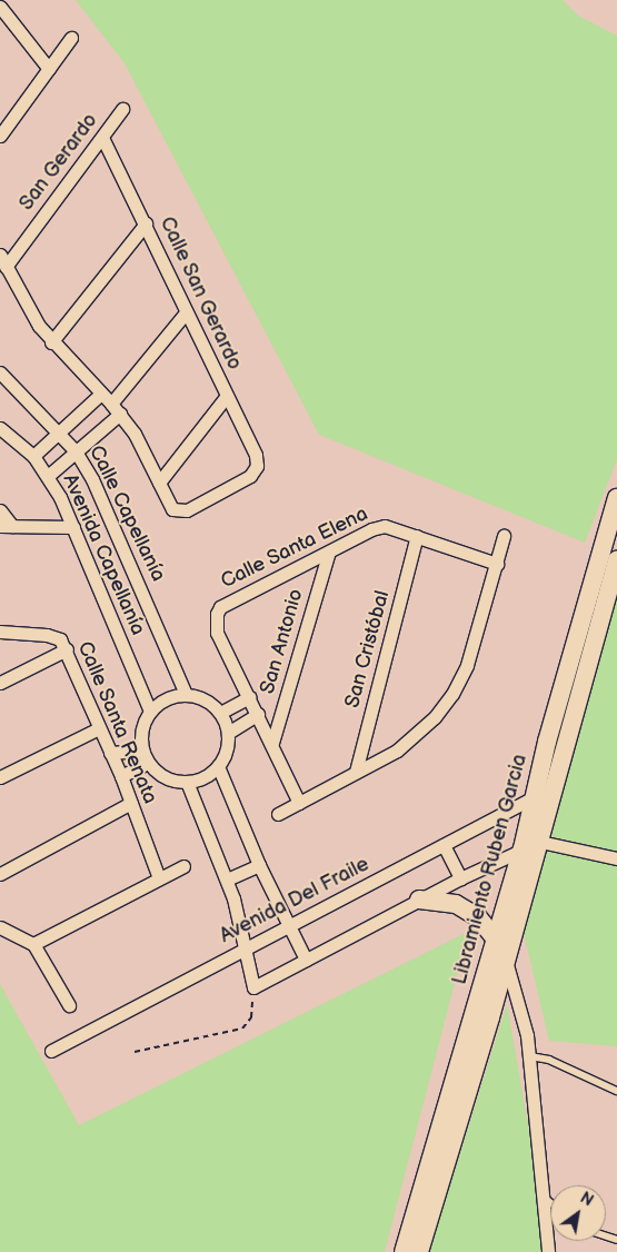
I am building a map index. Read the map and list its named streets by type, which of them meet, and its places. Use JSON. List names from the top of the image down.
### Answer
{
  "streets": {
    "street": [
      "San Gerardo",
      "Calle San Gerardo",
      "Calle Capellanía",
      "Calle Santa Elena",
      "Avenida Capellanía",
      "San Antonio",
      "San Cristóbal",
      "Calle Santa Renata",
      "Libramiento Ruben Garcia",
      "Avenida Del Fraile"
    ]
  },
  "crossings": [
    ["San Gerardo", "Calle San Gerardo"],
    ["Calle Capellanía", "Avenida Capellanía"],
    ["Calle Santa Elena", "San Antonio"],
    ["Calle Santa Elena", "San Cristóbal"],
    ["Libramiento Ruben Garcia", "Avenida Del Fraile"]
  ],
  "north": "top right"
}
